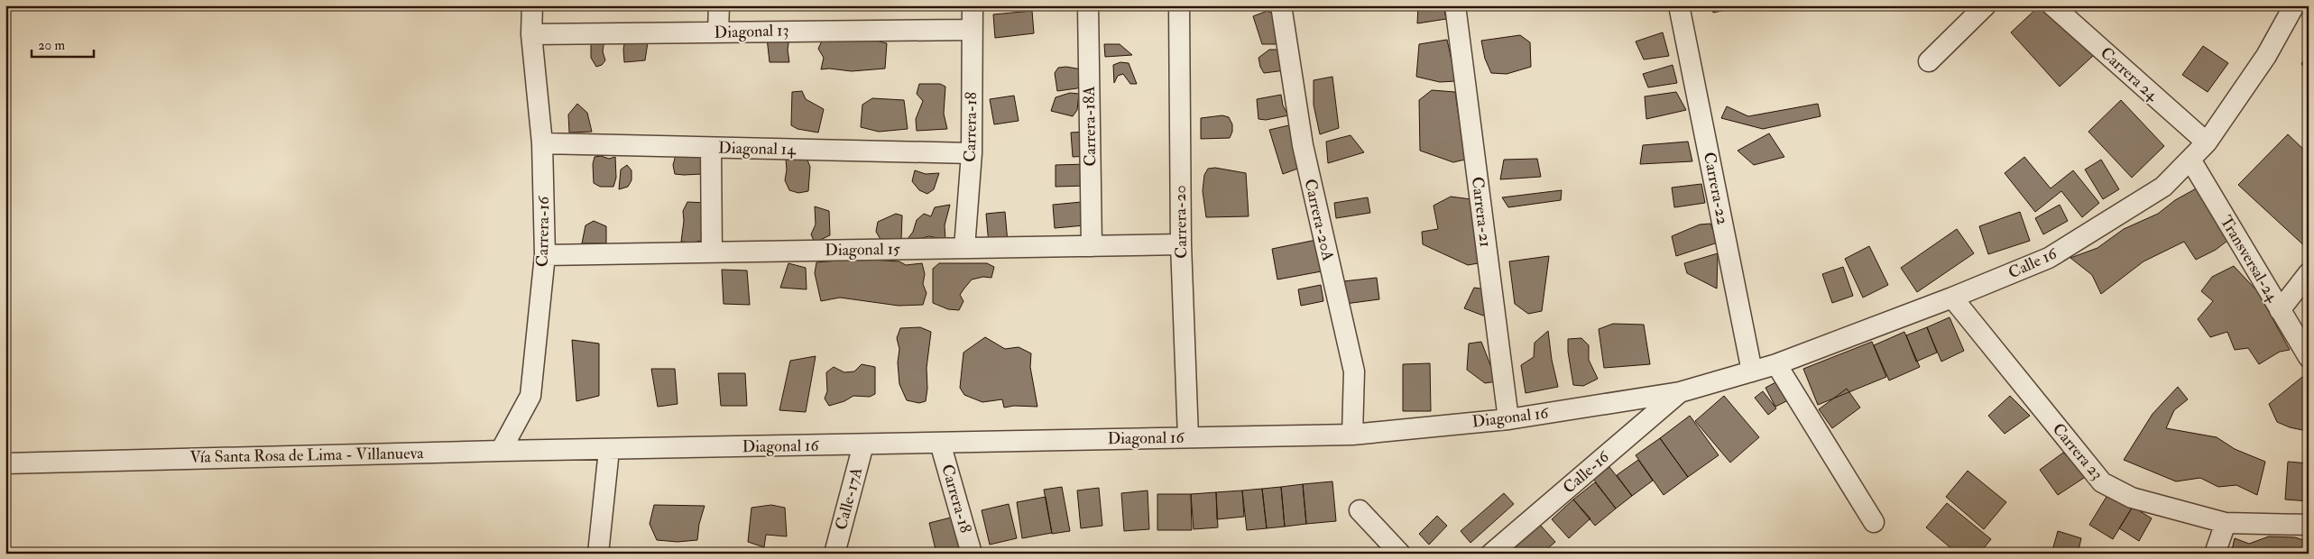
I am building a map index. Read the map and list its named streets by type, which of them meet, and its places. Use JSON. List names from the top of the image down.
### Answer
{
  "streets": {
    "street": [
      "Diagonal 13",
      "Carrera 24",
      "Carrera-18A",
      "Carrera-18",
      "Diagonal 14",
      "Carrera-22",
      "Carrera-21",
      "Carrera-20A",
      "Carrera-20",
      "Carrera-16",
      "Diagonal 15",
      "Transversal-24",
      "Calle 16",
      "Diagonal 16",
      "Carrera 23",
      "Vía Santa Rosa de Lima - Villanueva",
      "Calle-16",
      "Calle-17A"
    ]
  },
  "crossings": [
    ["Diagonal 13", "Carrera-18"],
    ["Diagonal 13", "Carrera-16"],
    ["Carrera 24", "Calle 16"],
    ["Carrera-18A", "Diagonal 15"],
    ["Carrera-18", "Diagonal 14"],
    ["Carrera-18", "Diagonal 15"],
    ["Carrera-18", "Diagonal 16"],
    ["Diagonal 14", "Carrera-16"],
    ["Carrera-22", "Calle 16"],
    ["Carrera-21", "Diagonal 16"],
    ["Carrera-20A", "Diagonal 16"],
    ["Carrera-20", "Diagonal 15"],
    ["Carrera-20", "Diagonal 16"],
    ["Carrera-16", "Diagonal 15"],
    ["Carrera-16", "Vía Santa Rosa de Lima - Villanueva"],
    ["Transversal-24", "Calle 16"],
    ["Calle 16", "Diagonal 16"],
    ["Calle 16", "Carrera 23"],
    ["Calle 16", "Calle-16"],
    ["Diagonal 16", "Vía Santa Rosa de Lima - Villanueva"],
    ["Diagonal 16", "Calle-16"],
    ["Diagonal 16", "Calle-17A"]
  ],
  "scale_bar": "20 m"
}
